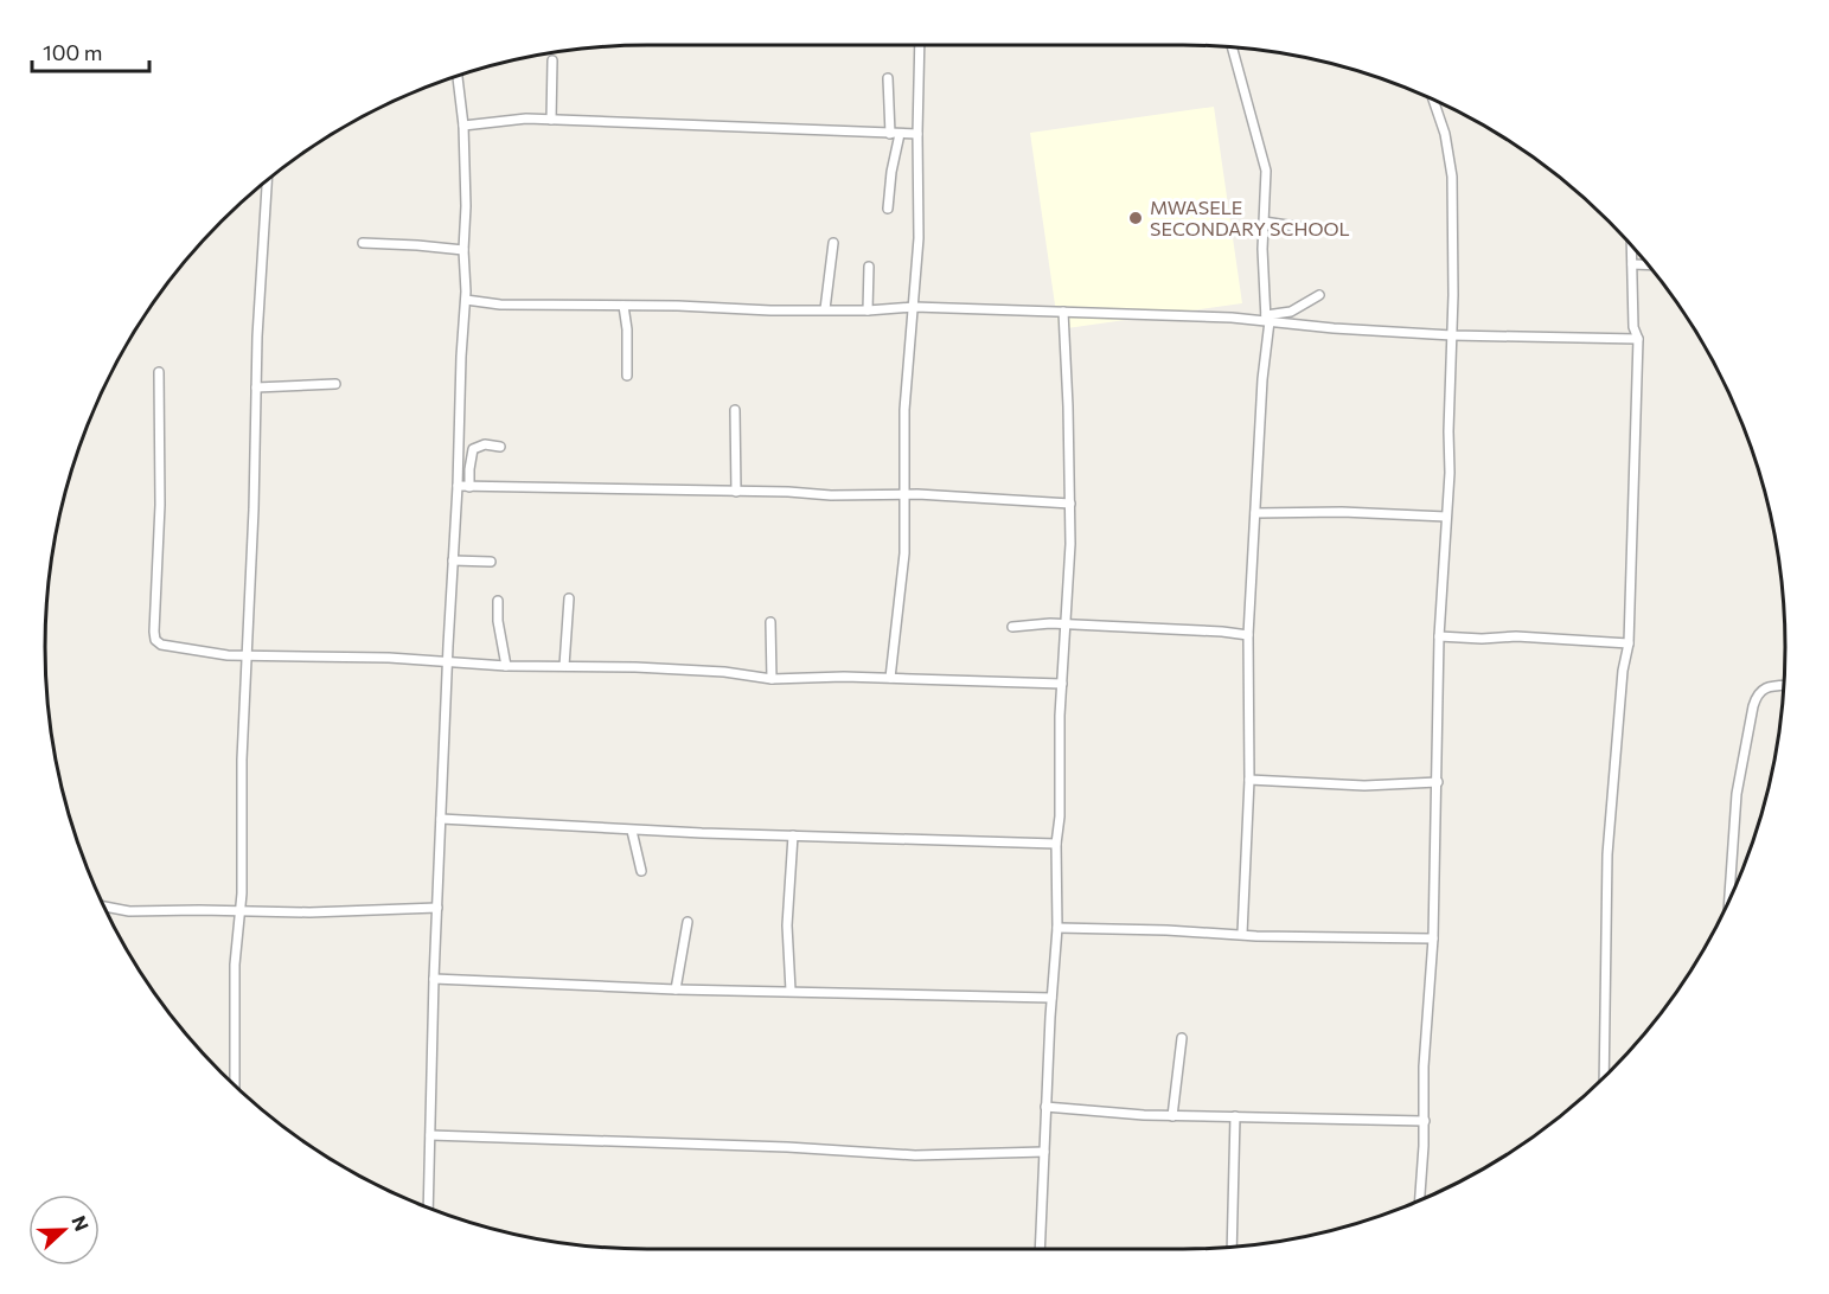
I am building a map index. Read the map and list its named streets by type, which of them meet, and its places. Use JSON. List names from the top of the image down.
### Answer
{
  "places": ["MWASELE SECONDARY SCHOOL"],
  "scale_bar": "100 m",
  "north": "right"
}
